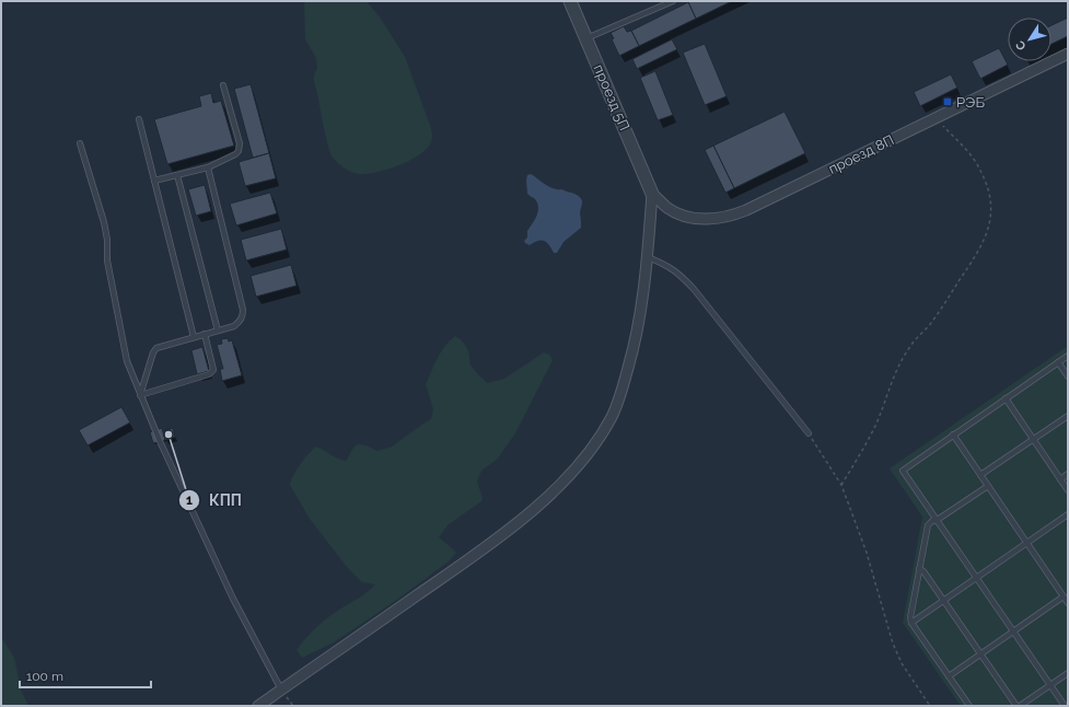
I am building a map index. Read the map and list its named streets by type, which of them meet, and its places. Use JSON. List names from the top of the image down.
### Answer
{
  "streets": {
    "street": ["проезд 5П", "проезд 8П"]
  },
  "crossings": [
    ["проезд 5П", "проезд 8П"]
  ],
  "places": {
    "transit": ["РЭБ"],
    "other": ["КПП"]
  },
  "scale_bar": "100 m",
  "north": "bottom left"
}
